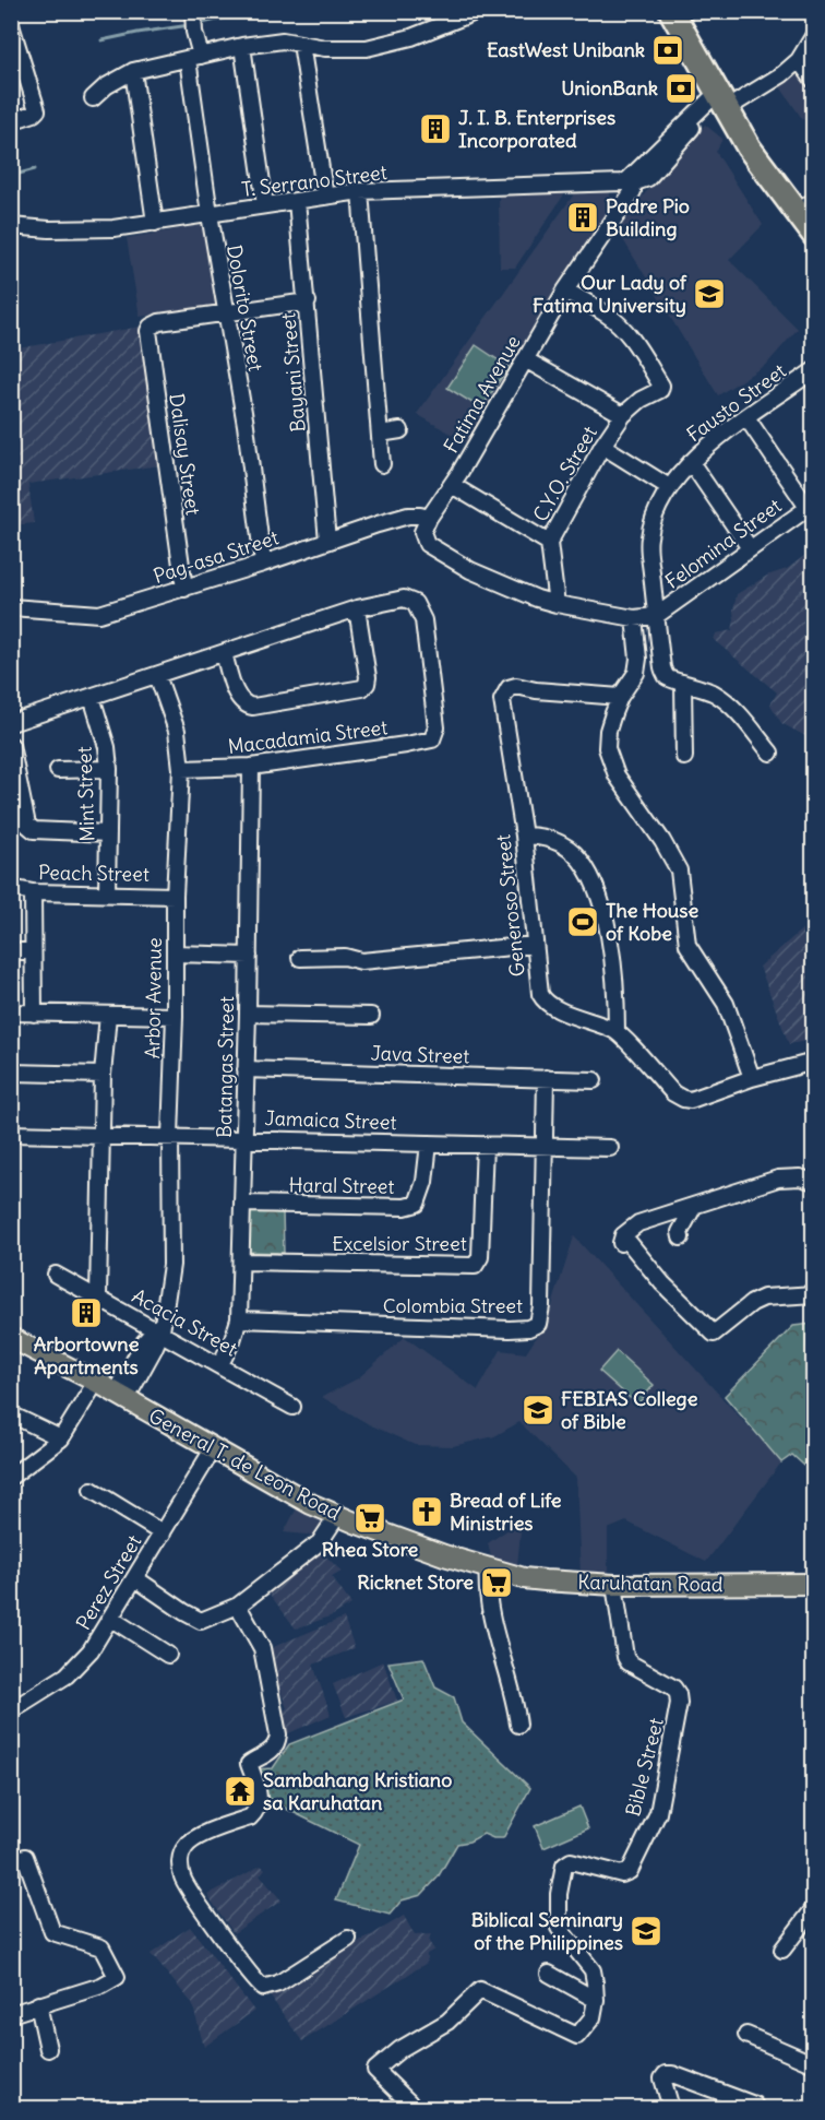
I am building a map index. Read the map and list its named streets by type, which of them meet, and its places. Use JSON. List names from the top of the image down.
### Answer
{
  "streets": {
    "main road": ["General T. de Leon Road", "Karuhatan Road"],
    "street": [
      "T. Serrano Street",
      "Dolorito Street",
      "Bayani Street",
      "Fatima Avenue",
      "Fausto Street",
      "Dalisay Street",
      "C.Y.O. Street",
      "Felomina Street",
      "Pag-asa Street",
      "Macadamia Street",
      "Mint Street",
      "Peach Street",
      "Generoso Street",
      "Arbor Avenue",
      "Java Street",
      "Batangas Street",
      "Jamaica Street",
      "Haral Street",
      "Excelsior Street",
      "Colombia Street",
      "Acacia Street",
      "Perez Street",
      "Bible Street"
    ]
  },
  "crossings": [
    ["T. Serrano Street", "Dolorito Street"],
    ["T. Serrano Street", "Bayani Street"],
    ["T. Serrano Street", "Fatima Avenue"],
    ["Dolorito Street", "Dalisay Street"],
    ["Dolorito Street", "Pag-asa Street"],
    ["Bayani Street", "Pag-asa Street"],
    ["Fatima Avenue", "C.Y.O. Street"],
    ["Fatima Avenue", "Pag-asa Street"],
    ["Fausto Street", "Felomina Street"],
    ["Dalisay Street", "Pag-asa Street"],
    ["Macadamia Street", "Arbor Avenue"],
    ["Macadamia Street", "Batangas Street"],
    ["Mint Street", "Peach Street"],
    ["Peach Street", "Arbor Avenue"],
    ["Arbor Avenue", "Jamaica Street"],
    ["Arbor Avenue", "Acacia Street"],
    ["Arbor Avenue", "General T. de Leon Road"],
    ["Java Street", "Batangas Street"],
    ["Java Street", "Colombia Street"],
    ["Batangas Street", "Jamaica Street"],
    ["Batangas Street", "Haral Street"],
    ["Batangas Street", "Excelsior Street"],
    ["Batangas Street", "Colombia Street"],
    ["Batangas Street", "Acacia Street"],
    ["Jamaica Street", "Haral Street"],
    ["Jamaica Street", "Excelsior Street"],
    ["Jamaica Street", "Colombia Street"],
    ["General T. de Leon Road", "Perez Street"],
    ["General T. de Leon Road", "Karuhatan Road"],
    ["Karuhatan Road", "Bible Street"]
  ],
  "places": {
    "bank": ["EastWest Unibank", "UnionBank"],
    "building": ["J. I. B. Enterprises Incorporated", "Padre Pio Building", "Arbortowne Apartments"],
    "school or university": ["Our Lady of Fatima University", "FEBIAS College of Bible", "Biblical Seminary of the Philippines"],
    "sports": ["The House of Kobe"],
    "church": ["Bread of Life Ministries"],
    "supermarket": ["Rhea Store", "Ricknet Store"],
    "temple": ["Sambahang Kristiano sa Karuhatan"]
  }
}
